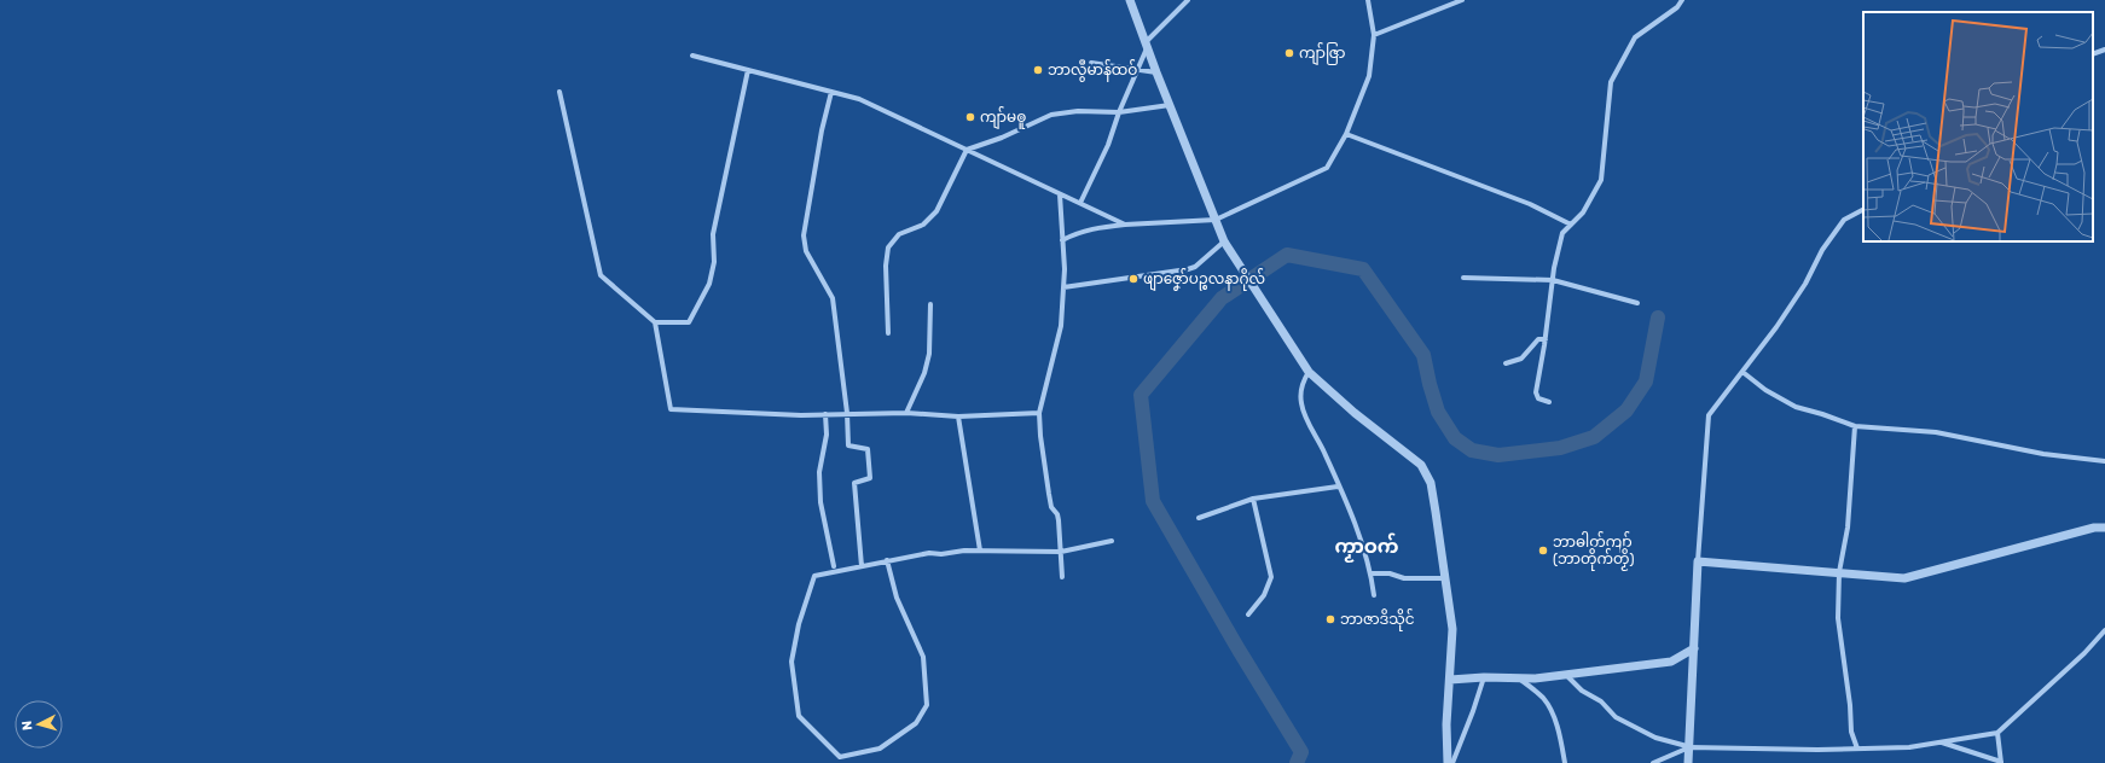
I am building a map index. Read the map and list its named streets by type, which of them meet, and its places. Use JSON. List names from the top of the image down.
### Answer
{
  "districts": ["ကၟာဝက်"],
  "places": [
    "ကျာ်ဇြာ",
    "ဘာလွဳမာန်ထဝ်",
    "ကျာ်မၜူ",
    "ဖျာဇၞော်ပဉ္စလနာဂိုလ်",
    "ဘာဓါတ်ကျာ် (ဘာတိုက်တၟိ)",
    "ဘာဇာဒိသိုင်"
  ],
  "north": "left"
}
